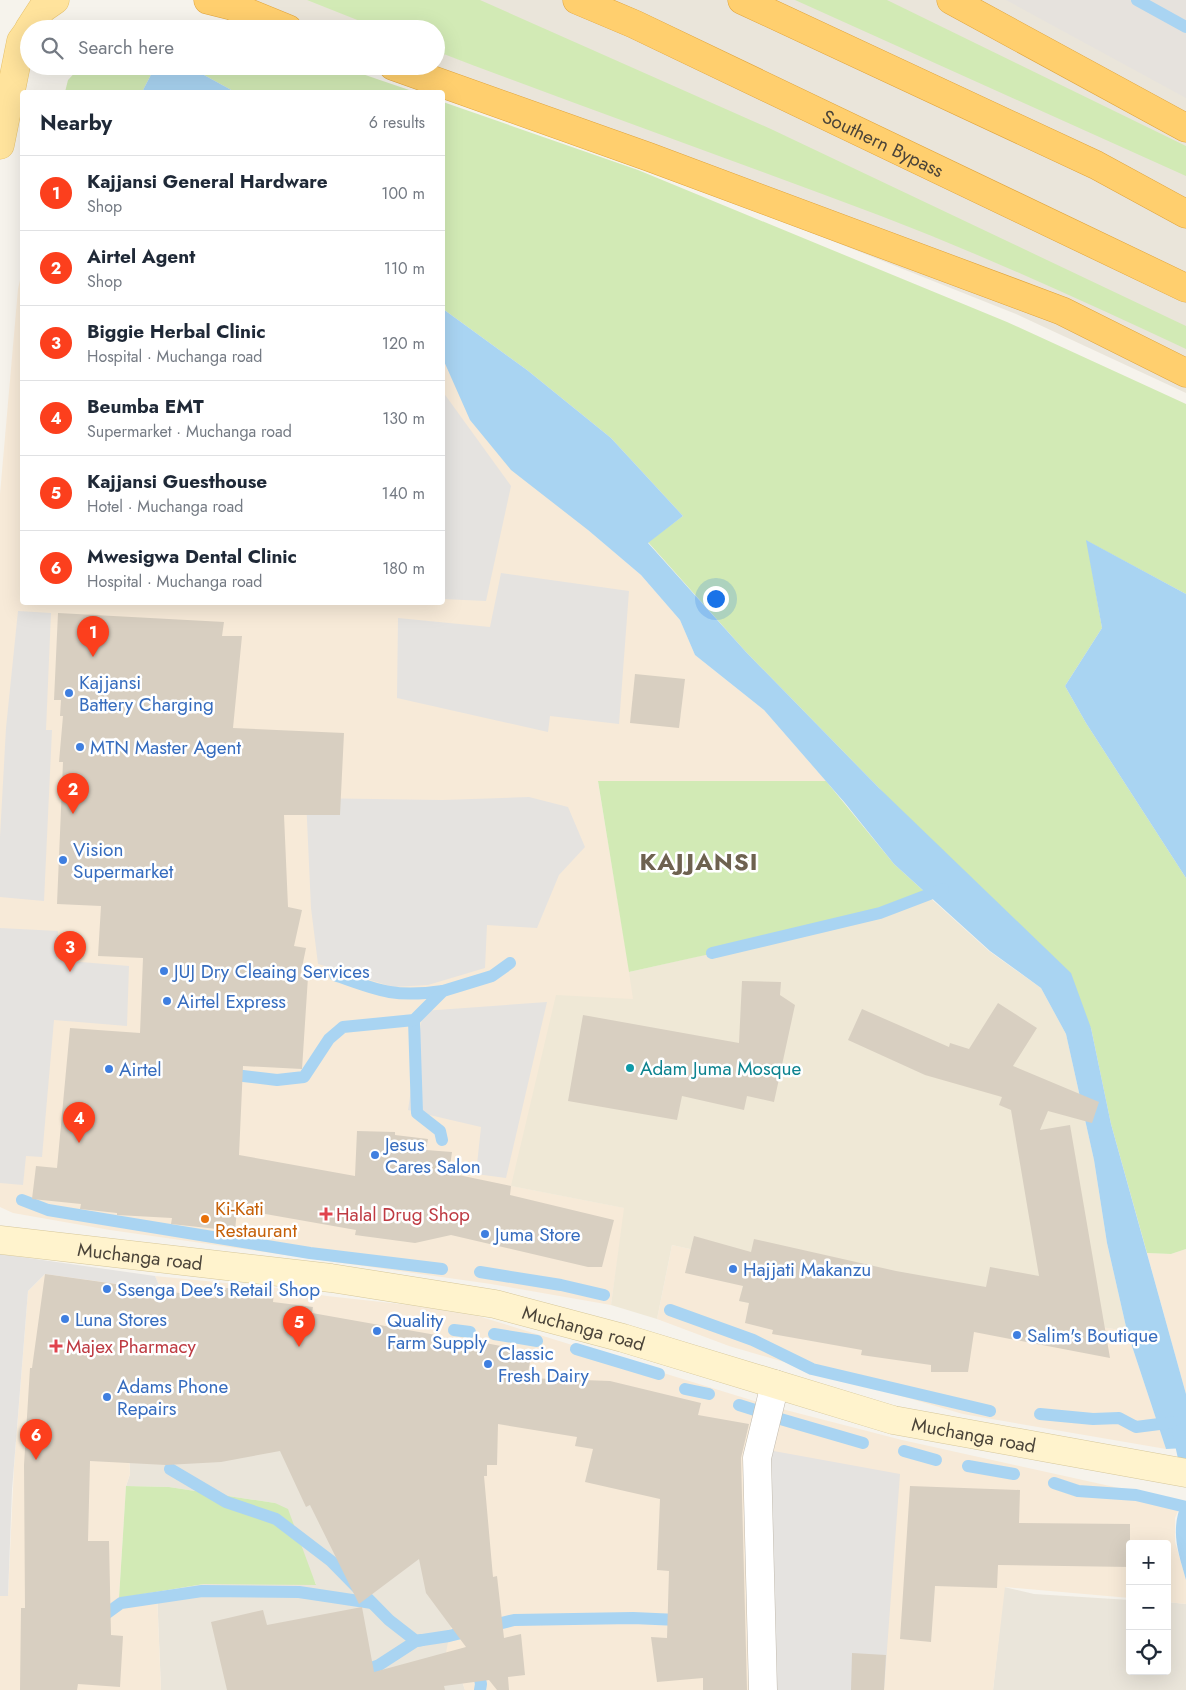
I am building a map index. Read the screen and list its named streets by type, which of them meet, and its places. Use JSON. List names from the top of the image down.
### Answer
{
  "streets": {
    "highway": ["Southern Bypass"],
    "street": ["Muchanga road"]
  },
  "districts": ["KAJJANSI"],
  "places": {
    "other": [
      "Kajjansi Battery Charging",
      "MTN Master Agent",
      "Vision Supermarket",
      "JUJ Dry Cleaing Services",
      "Airtel Express",
      "Adam Juma Mosque",
      "Airtel",
      "Jesus Cares Salon",
      "Ki-Kati Restaurant",
      "Juma Store",
      "Hajjati Makanzu",
      "Ssenga Dee's Retail Shop",
      "Luna Stores",
      "Quality Farm Supply",
      "Salim's Boutique",
      "Classic Fresh Dairy",
      "Adams Phone Repairs"
    ],
    "health": ["Halal Drug Shop", "Majex Pharmacy"]
  },
  "page": {
    "search": "Search here",
    "heading": ["Nearby", "6 results"],
    "list": [
      {
        "mark": "1",
        "name": "Kajjansi General Hardware",
        "note": "Shop",
        "value": "100 m"
      },
      {
        "mark": "2",
        "name": "Airtel Agent",
        "note": "Shop",
        "value": "110 m"
      },
      {
        "mark": "3",
        "name": "Biggie Herbal Clinic",
        "note": "Hospital · Muchanga road",
        "value": "120 m"
      },
      {
        "mark": "4",
        "name": "Beumba EMT",
        "note": "Supermarket · Muchanga road",
        "value": "130 m"
      },
      {
        "mark": "5",
        "name": "Kajjansi Guesthouse",
        "note": "Hotel · Muchanga road",
        "value": "140 m"
      },
      {
        "mark": "6",
        "name": "Mwesigwa Dental Clinic",
        "note": "Hospital · Muchanga road",
        "value": "180 m"
      }
    ],
    "pins": [
      "1",
      "2",
      "3",
      "4",
      "5",
      "6"
    ],
    "map_buttons": ["+", "−"]
  }
}
